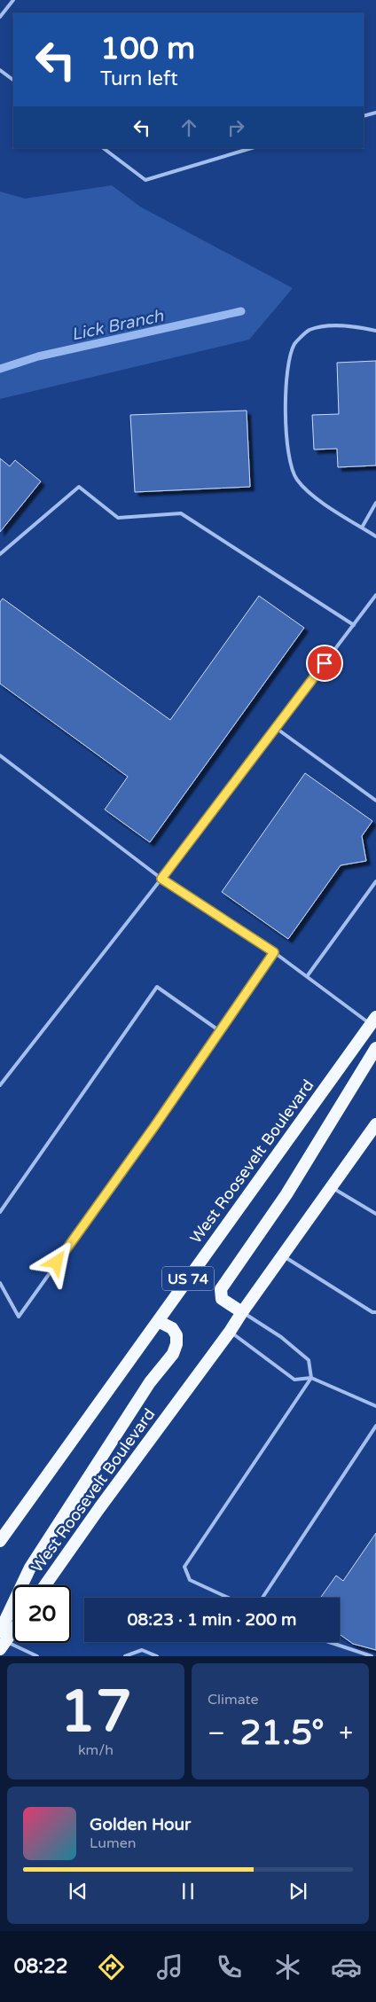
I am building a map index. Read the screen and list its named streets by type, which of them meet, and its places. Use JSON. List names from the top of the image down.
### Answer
{
  "streets": {
    "highway": ["West Roosevelt Boulevard", "US 74"]
  },
  "water": ["Lick Branch"],
  "page": {
    "turn": ["100 m", "Turn left"],
    "limit": "20",
    "trip": "08:23 · 1 min · 200 m",
    "tile": [
      ["17", "km/h"],
      "Climate"
    ],
    "heat": ["−", "21.5°", "+"],
    "song": ["Golden Hour", "Lumen"],
    "tabs": "08:22"
  }
}
